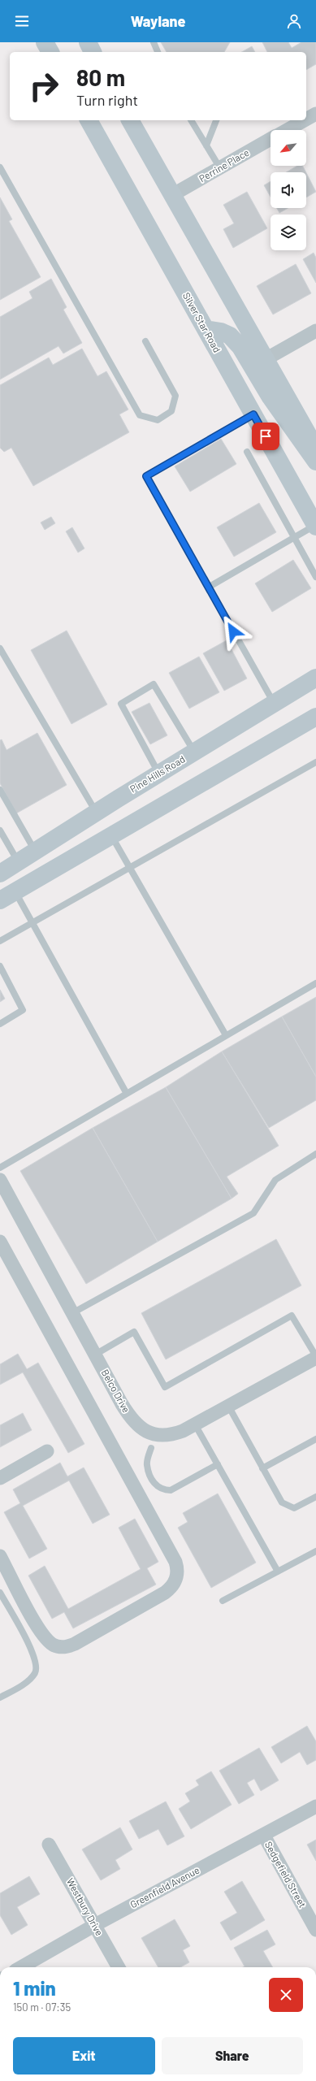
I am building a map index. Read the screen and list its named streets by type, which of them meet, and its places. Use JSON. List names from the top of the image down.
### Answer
{
  "streets": {
    "main road": ["Silver Star Road", "Pine Hills Road"],
    "street": [
      "Perrine Place",
      "Belco Drive",
      "Sedgefield Street",
      "Greenfield Avenue",
      "Westbury Drive"
    ]
  },
  "crossings": [
    ["Sedgefield Street", "Greenfield Avenue"],
    ["Greenfield Avenue", "Westbury Drive"]
  ],
  "north": "bottom left",
  "page": {
    "header": "Waylane",
    "turn": ["80 m", "Turn right"],
    "heading": ["1 min", "150 m · 07:35"],
    "buttons": ["Exit", "Share"]
  }
}
